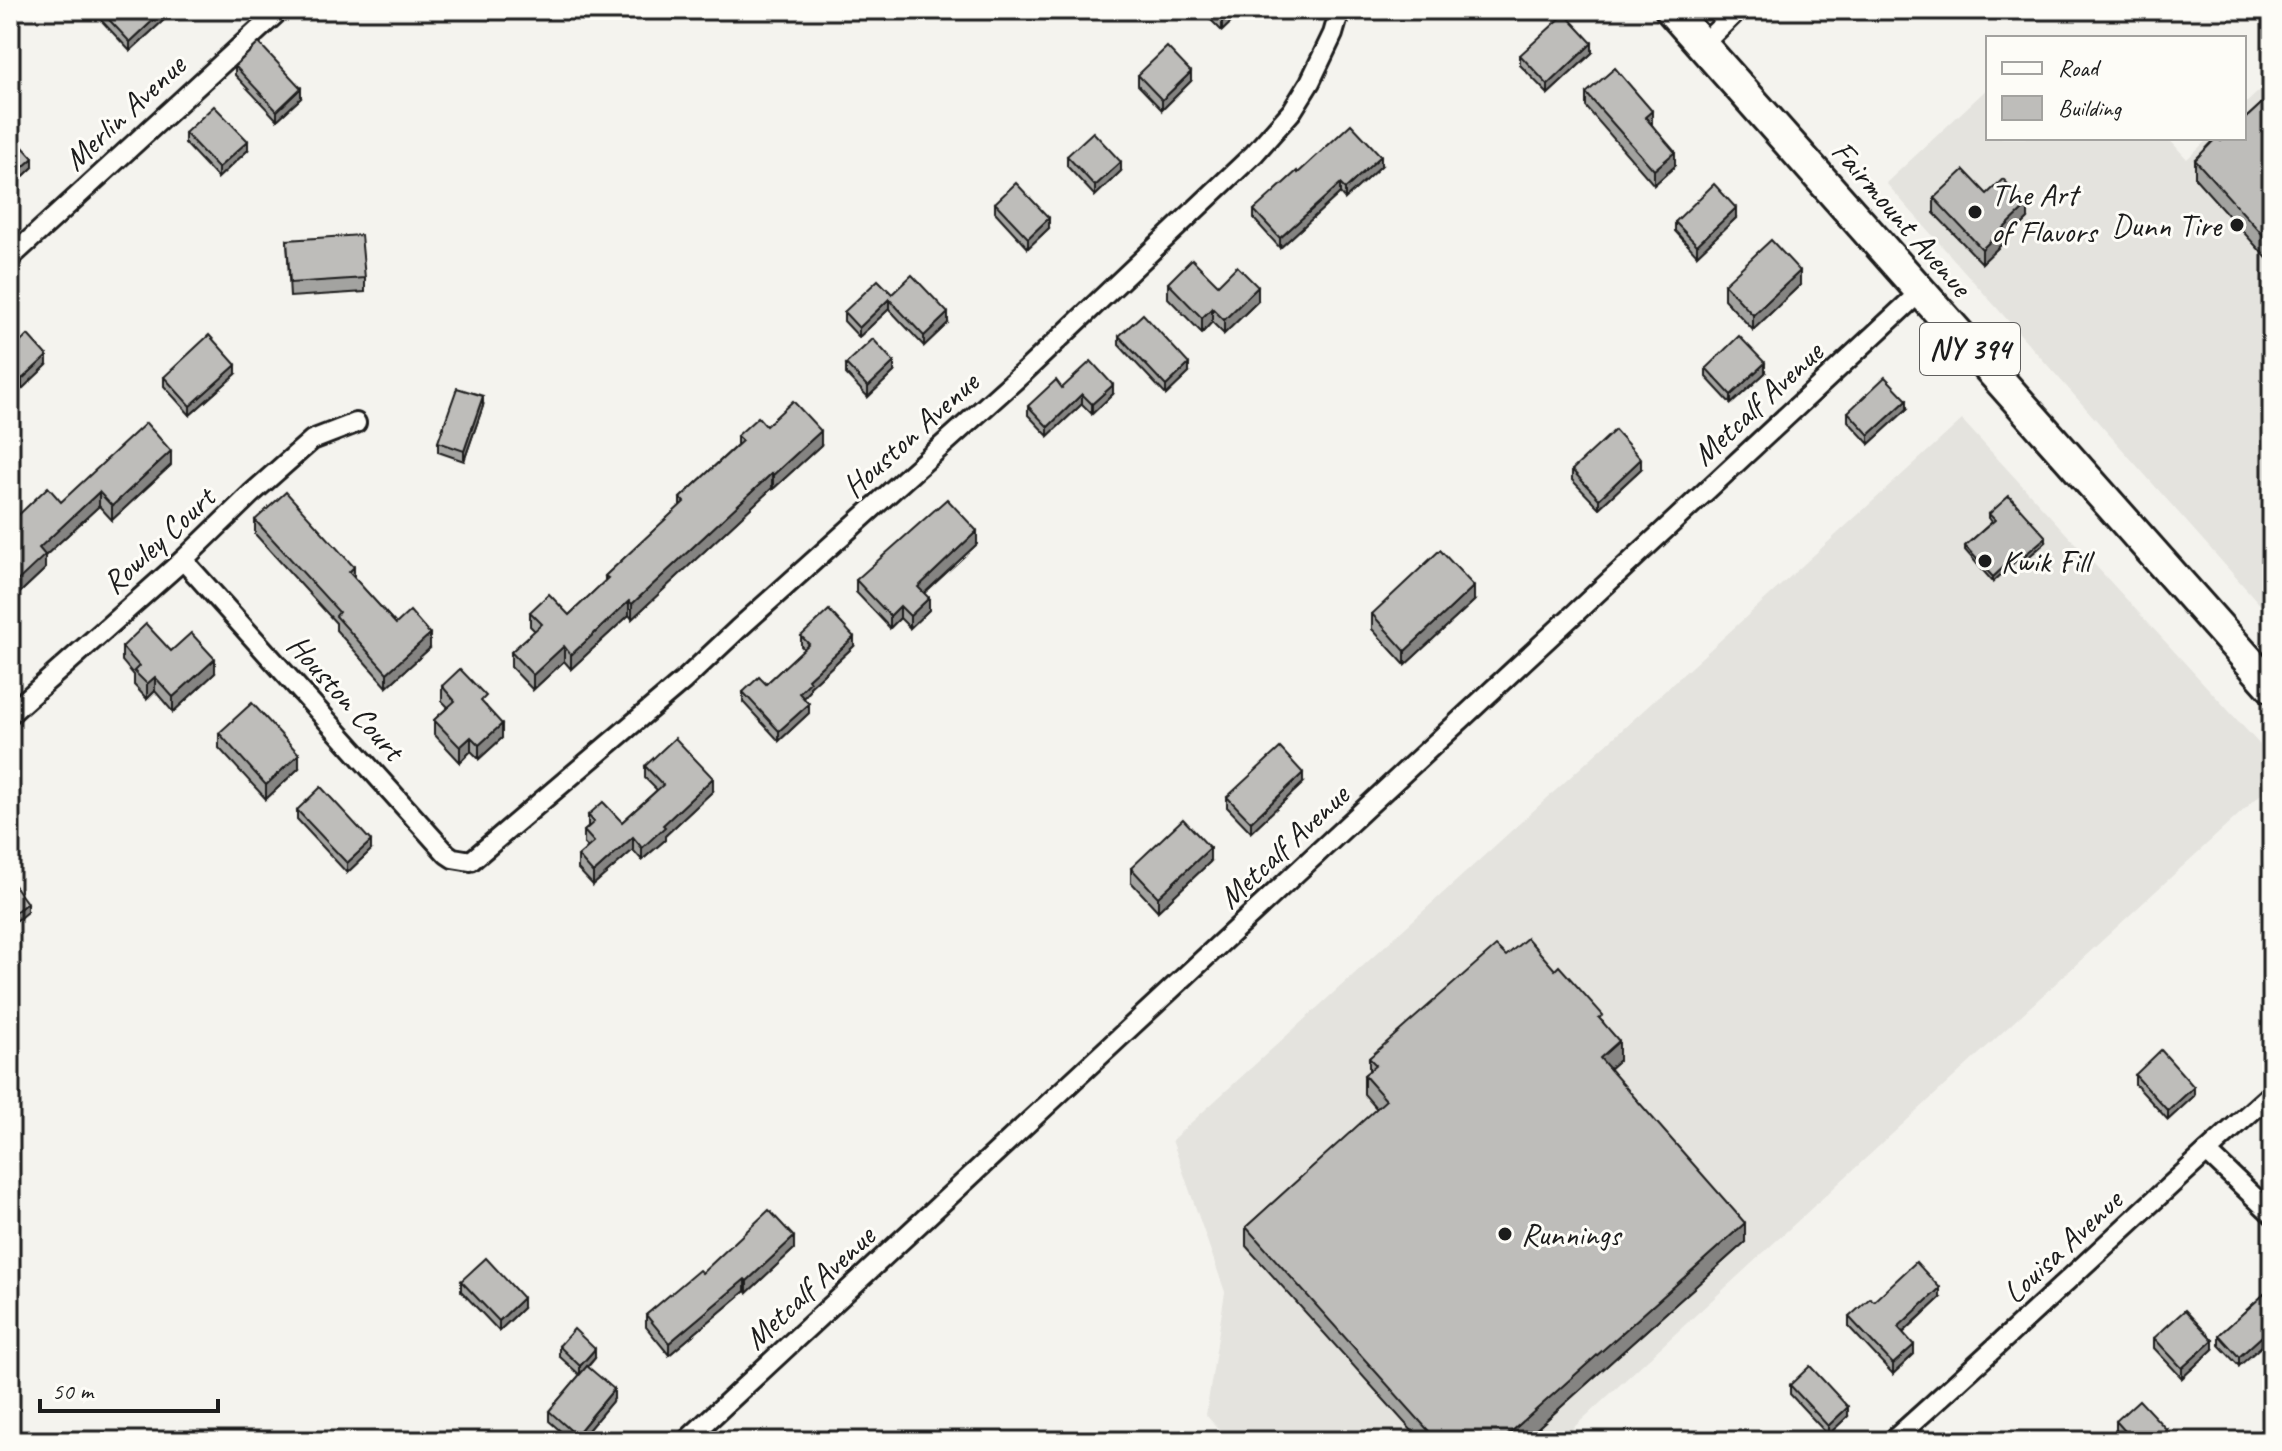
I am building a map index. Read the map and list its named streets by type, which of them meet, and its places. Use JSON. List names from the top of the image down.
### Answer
{
  "streets": {
    "main road": ["Fairmount Avenue", "NY 394"],
    "street": [
      "Merlin Avenue",
      "Metcalf Avenue",
      "Houston Avenue",
      "Rowley Court",
      "Houston Court",
      "Louisa Avenue"
    ]
  },
  "crossings": [
    ["Fairmount Avenue", "Metcalf Avenue"],
    ["Houston Avenue", "Houston Court"],
    ["Rowley Court", "Houston Court"]
  ],
  "places": [
    "The Art of Flavors",
    "Dunn Tire",
    "Kwik Fill",
    "Runnings"
  ],
  "legend": ["Road", "Building"],
  "scale_bar": "50 m"
}
